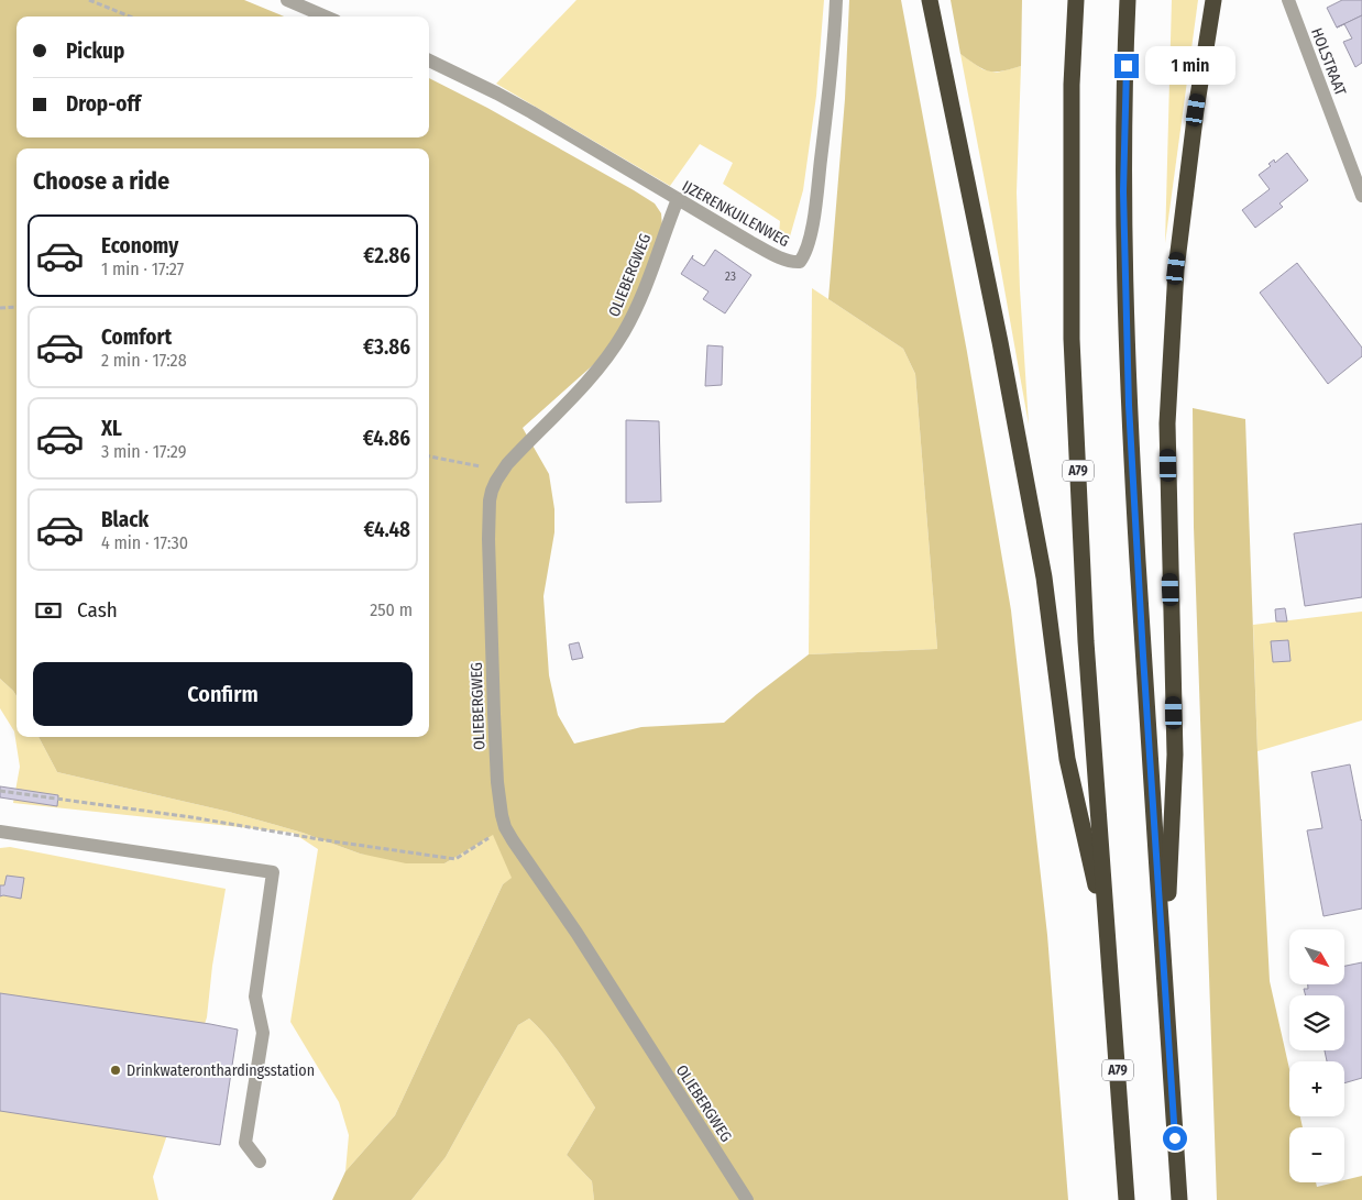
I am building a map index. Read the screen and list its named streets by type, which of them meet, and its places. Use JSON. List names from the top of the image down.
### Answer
{
  "streets": {
    "highway": ["A79"],
    "street": ["HOLSTRAAT", "IJZERENKUILENWEG", "OLIEBERGWEG"]
  },
  "crossings": [
    ["IJZERENKUILENWEG", "OLIEBERGWEG"]
  ],
  "places": ["Drinkwateronthardingsstation"],
  "house_numbers": ["23"],
  "north": "bottom right",
  "page": {
    "banner": ["Pickup", "Drop-off"],
    "bubble": "1 min",
    "heading": "Choose a ride",
    "list": [
      {
        "name": "Economy",
        "note": "1 min · 17:27",
        "value": "€2.86"
      },
      {
        "name": "Comfort",
        "note": "2 min · 17:28",
        "value": "€3.86"
      },
      {
        "name": "XL",
        "note": "3 min · 17:29",
        "value": "€4.86"
      },
      {
        "name": "Black",
        "note": "4 min · 17:30",
        "value": "€4.48"
      }
    ],
    "pay": ["Cash", "250 m"],
    "buttons": "Confirm",
    "map_buttons": ["+", "−"]
  }
}
